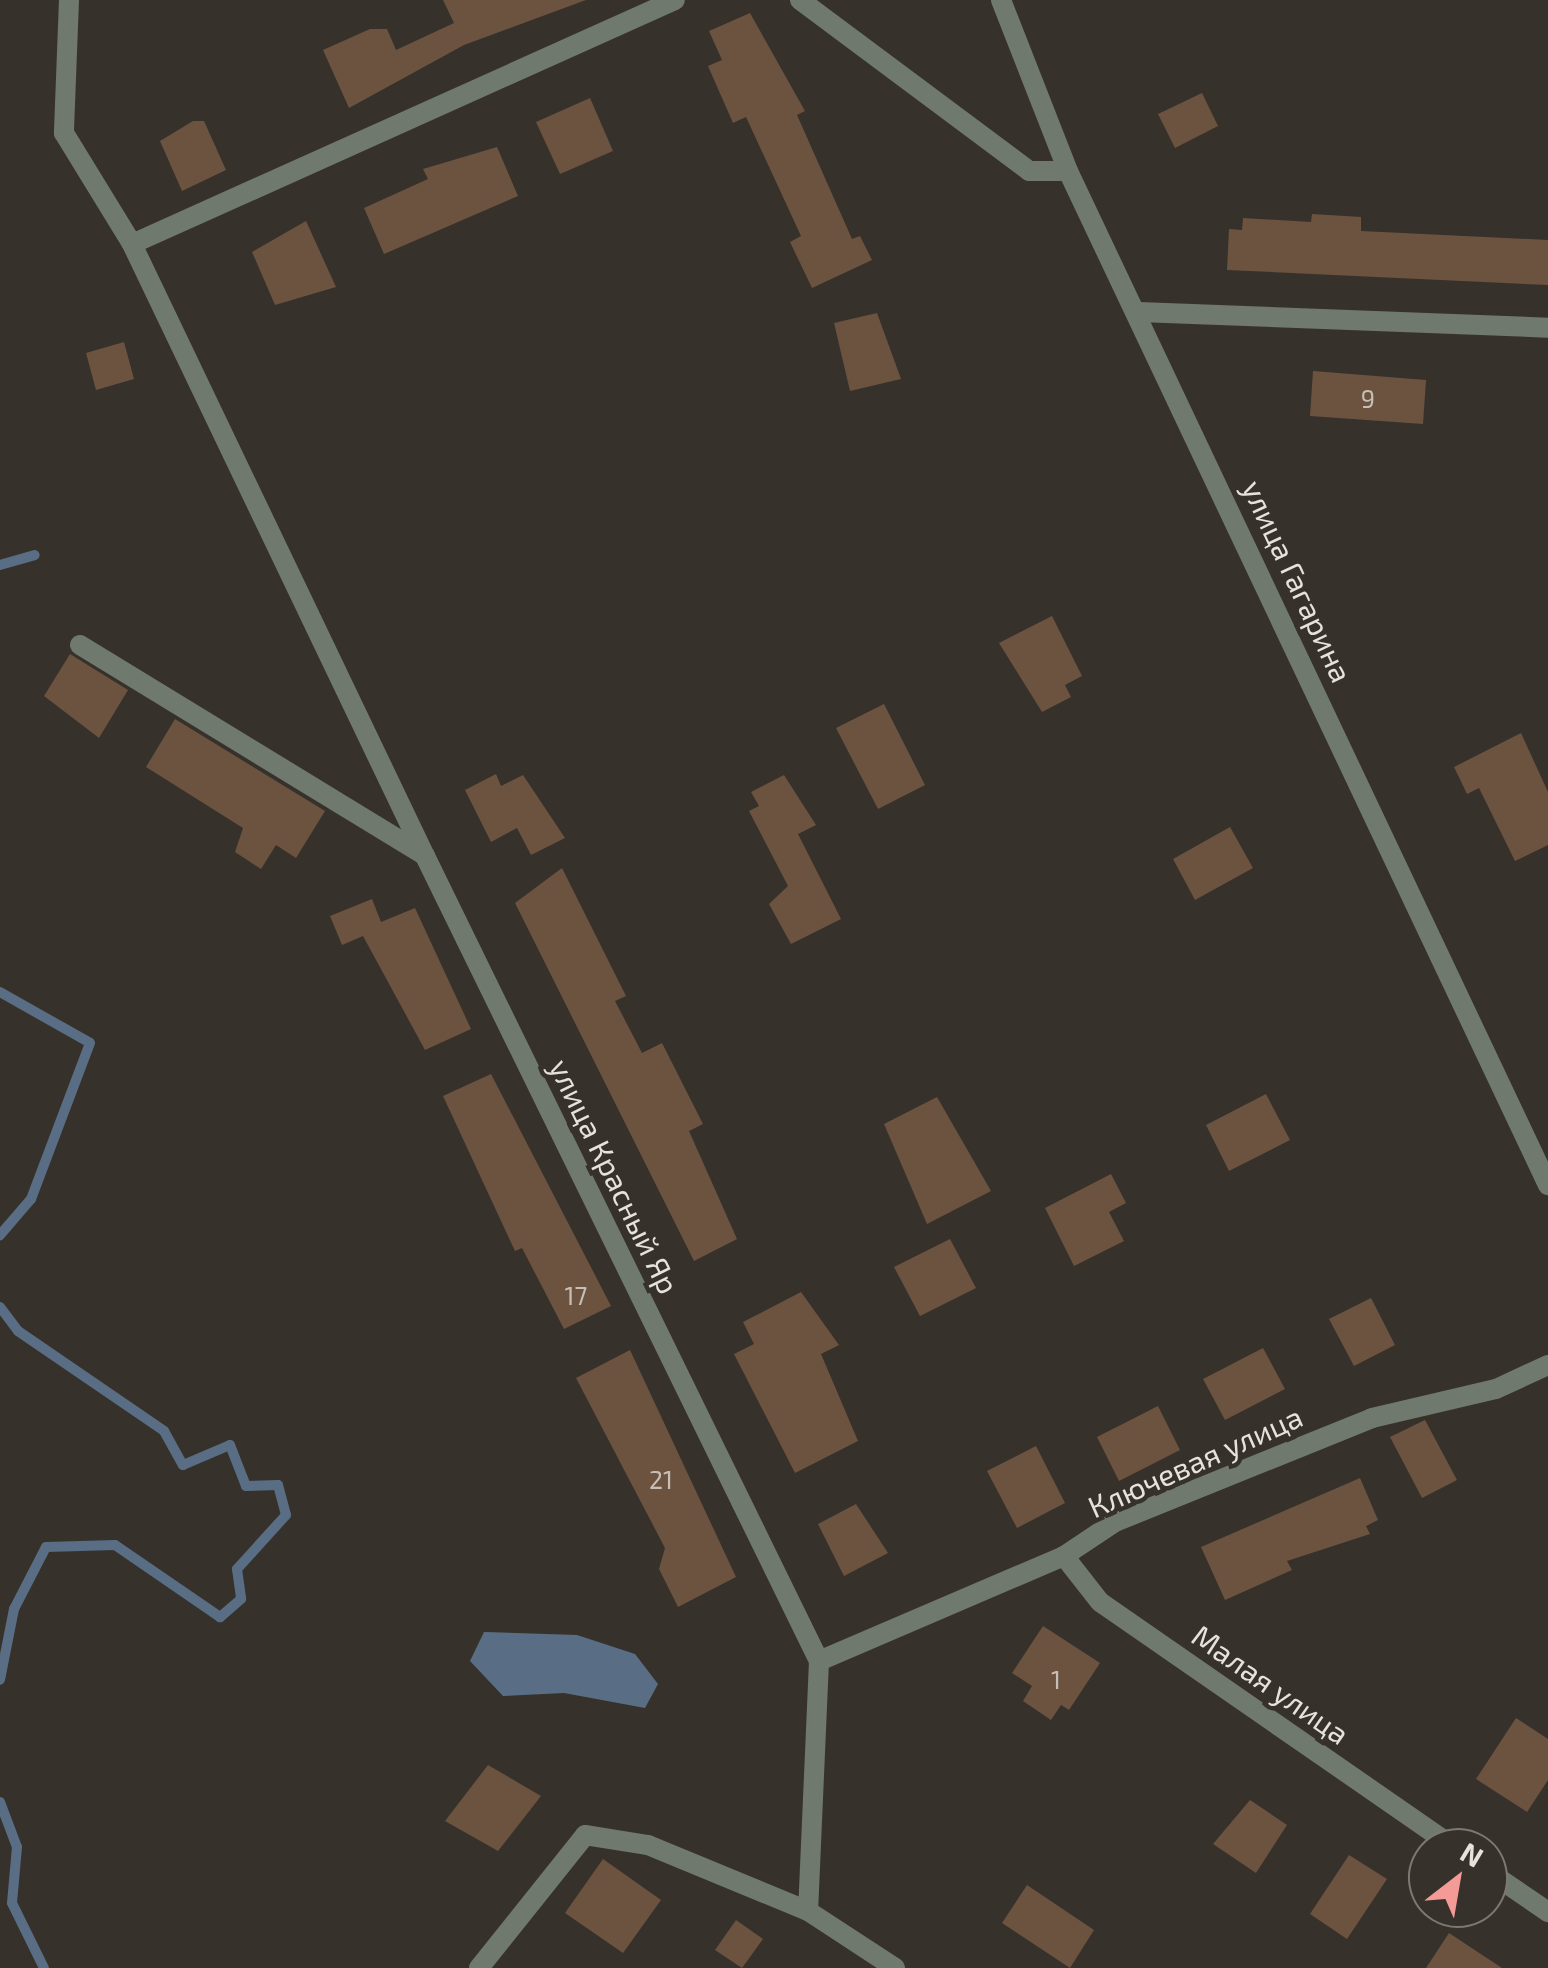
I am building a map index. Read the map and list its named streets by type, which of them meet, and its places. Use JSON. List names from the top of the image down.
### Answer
{
  "streets": {
    "street": [
      "улица Гагарина",
      "улица Красный Яр",
      "Ключевая улица",
      "Малая улица"
    ]
  },
  "crossings": [
    ["улица Красный Яр", "Ключевая улица"],
    ["Ключевая улица", "Малая улица"]
  ],
  "house_numbers": [
    "9",
    "17",
    "21",
    "1"
  ],
  "north": "top right"
}
